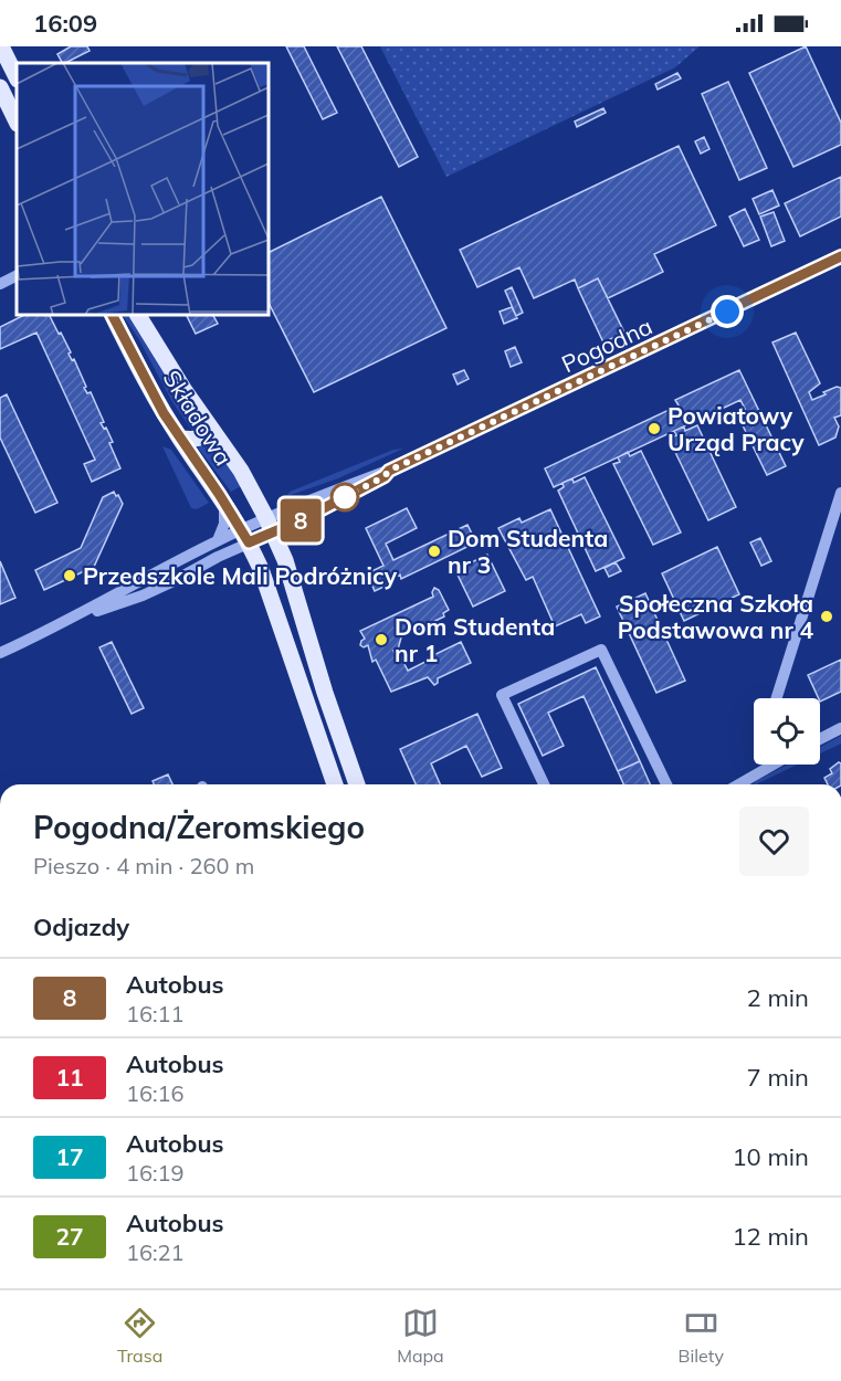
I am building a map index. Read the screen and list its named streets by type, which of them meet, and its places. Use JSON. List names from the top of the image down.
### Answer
{
  "streets": {
    "main road": ["Składowa"],
    "street": ["Pogodna"]
  },
  "crossings": [
    ["Pogodna", "Składowa"]
  ],
  "places": [
    "Powiatowy Urząd Pracy",
    "Dom Studenta nr 3",
    "Przedszkole Mali Podróżnicy",
    "Społeczna Szkoła Podstawowa nr 4",
    "Dom Studenta nr 1"
  ],
  "lines": ["bus line 8"],
  "page": {
    "status": "16:09",
    "on_map": "8",
    "heading": [
      ["Pogodna/Żeromskiego", "Pieszo · 4 min · 260 m"],
      "Odjazdy"
    ],
    "list": [
      {
        "mark": "8",
        "name": "Autobus",
        "note": "16:11",
        "value": "2 min"
      },
      {
        "mark": "11",
        "name": "Autobus",
        "note": "16:16",
        "value": "7 min"
      },
      {
        "mark": "17",
        "name": "Autobus",
        "note": "16:19",
        "value": "10 min"
      },
      {
        "mark": "27",
        "name": "Autobus",
        "note": "16:21",
        "value": "12 min"
      }
    ],
    "tabs": ["Trasa", "Mapa", "Bilety"]
  }
}
